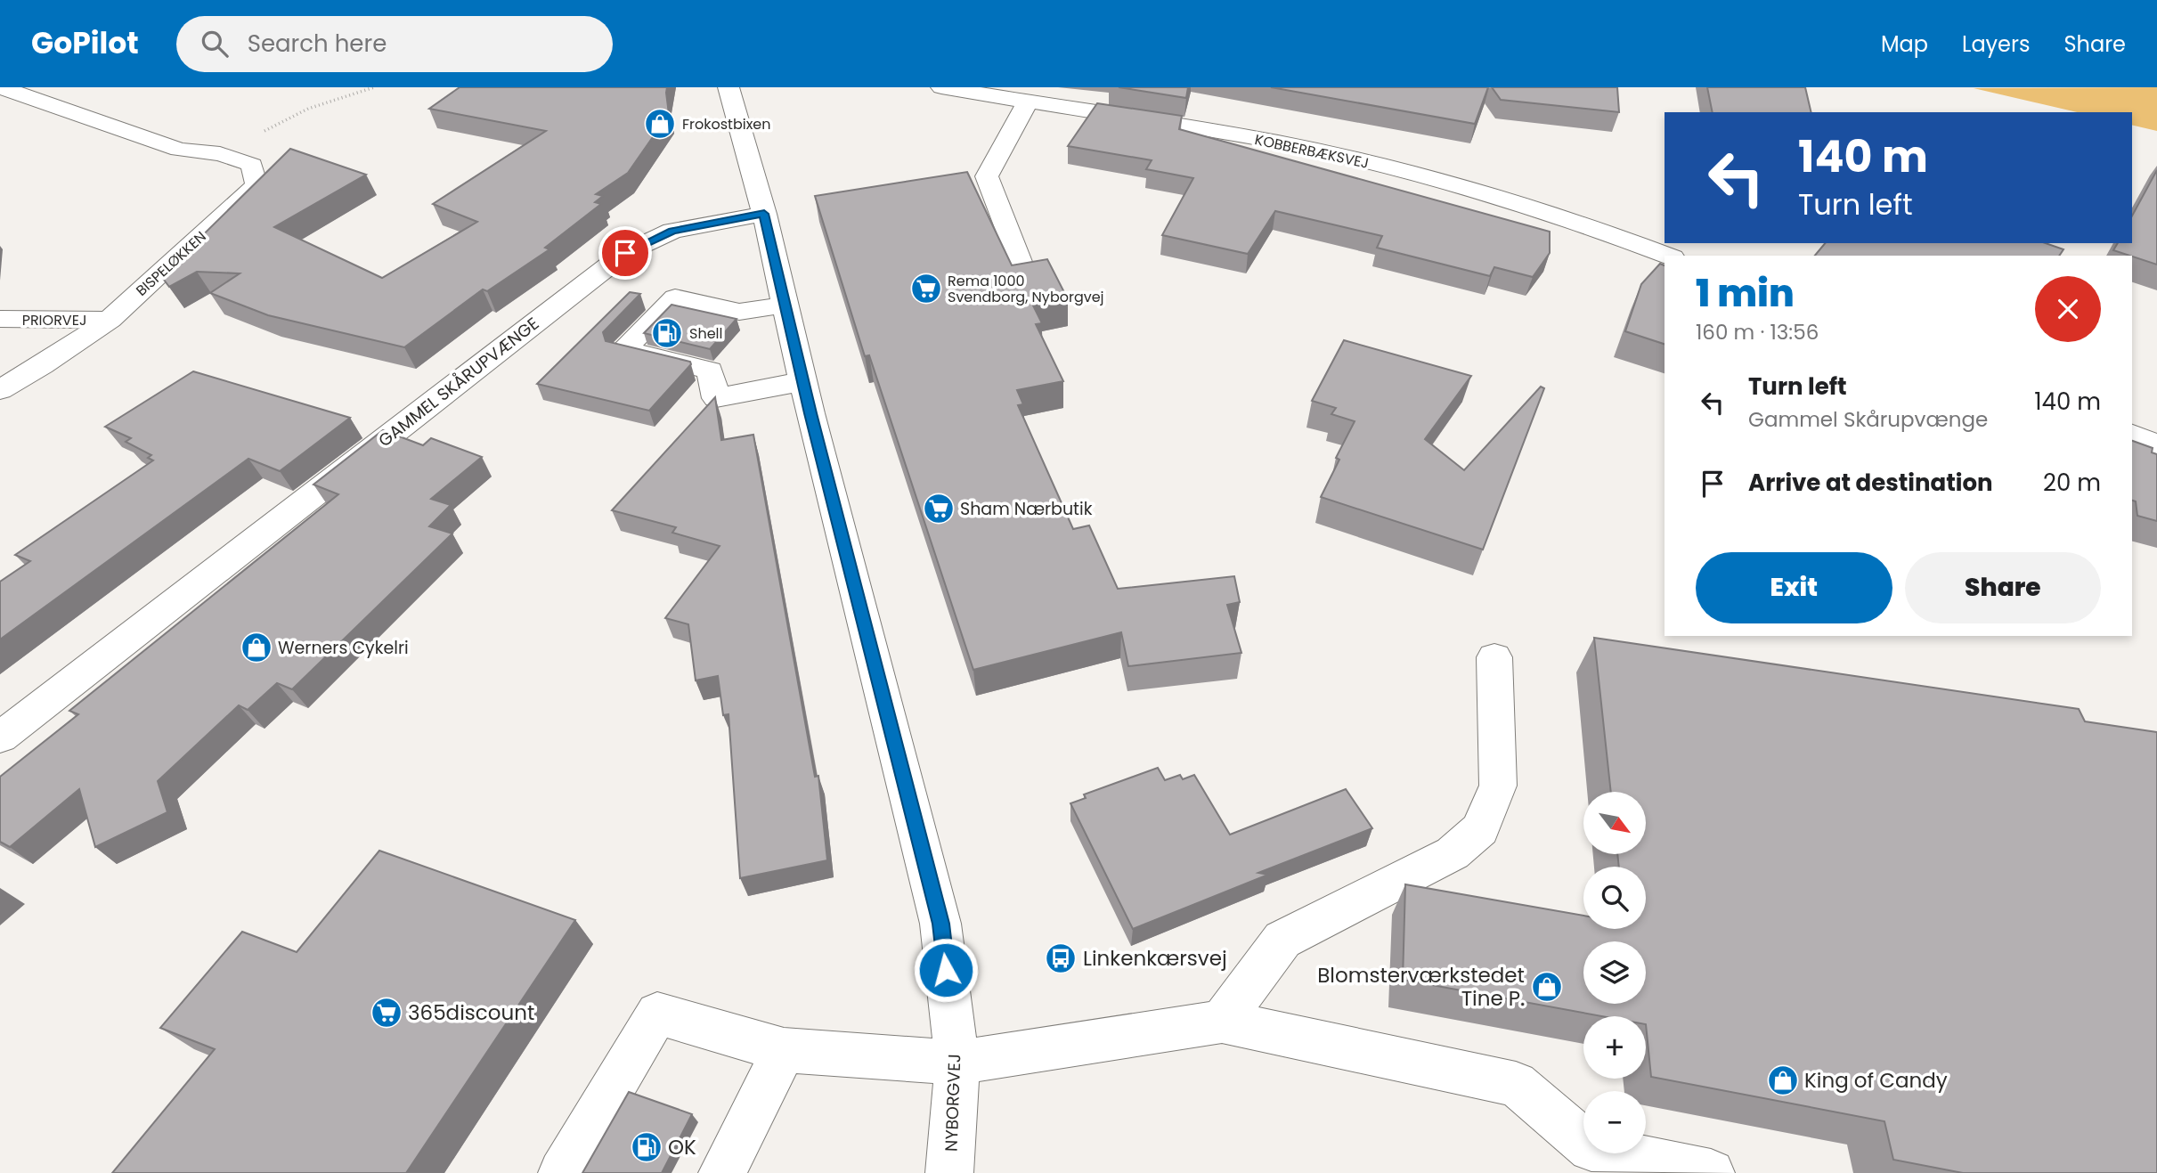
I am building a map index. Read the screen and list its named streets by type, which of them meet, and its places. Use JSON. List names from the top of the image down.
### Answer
{
  "streets": {
    "street": [
      "KOBBERBÆKSVEJ",
      "BISPELØKKEN",
      "PRIORVEJ",
      "GAMMEL SKÅRUPVÆNGE",
      "NYBORGVEJ"
    ]
  },
  "crossings": [
    ["BISPELØKKEN", "PRIORVEJ"],
    ["GAMMEL SKÅRUPVÆNGE", "NYBORGVEJ"]
  ],
  "places": {
    "shop": [
      "Frokostbixen",
      "Werners Cykelri",
      "Blomsterværkstedet Tine P.",
      "King of Candy"
    ],
    "supermarket": ["Rema 1000 Svendborg, Nyborgvej", "Sham Nærbutik", "365discount"],
    "fuel station": ["Shell", "OK"],
    "bus stop": ["Linkenkærsvej"]
  },
  "north": "bottom right",
  "page": {
    "header": "GoPilot",
    "search": "Search here",
    "nav": ["Map", "Layers", "Share"],
    "turn": ["140 m", "Turn left"],
    "heading": ["1 min", "160 m · 13:56"],
    "list": [
      {
        "name": "Turn left",
        "note": "Gammel Skårupvænge",
        "value": "140 m"
      },
      {
        "name": "Arrive at destination",
        "value": "20 m"
      }
    ],
    "buttons": ["Exit", "Share"],
    "map_buttons": ["+", "−"]
  }
}
